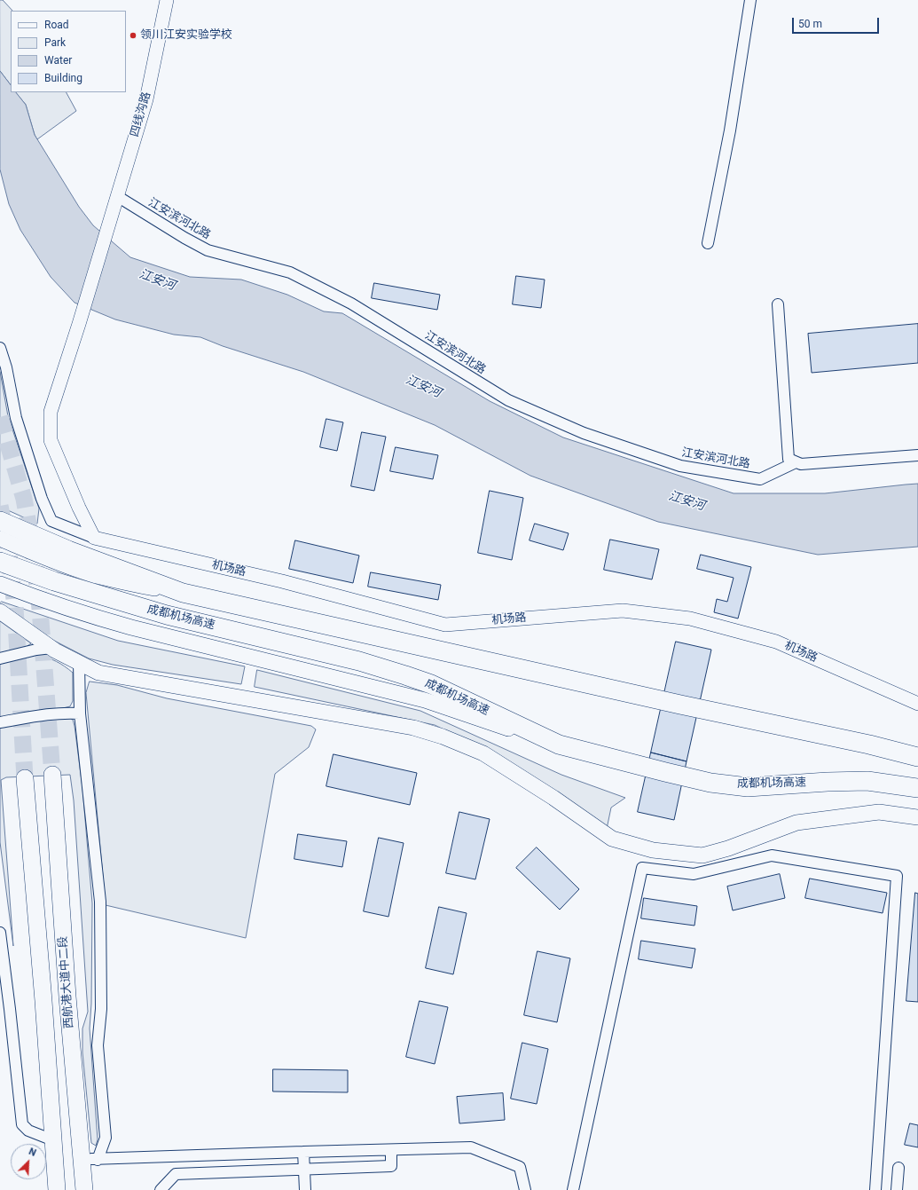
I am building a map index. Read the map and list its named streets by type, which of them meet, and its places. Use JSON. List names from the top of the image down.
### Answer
{
  "streets": {
    "highway": ["成都机场高速"],
    "main road": ["西航港大道中二段"],
    "street": ["四线沟路", "江安滨河北路", "机场路"]
  },
  "crossings": [
    ["四线沟路", "江安滨河北路"],
    ["四线沟路", "机场路"]
  ],
  "water": ["江安河"],
  "places": ["领川江安实验学校"],
  "legend": [
    "Road",
    "Park",
    "Water",
    "Building"
  ],
  "scale_bar": "50 m",
  "north": "top right"
}
